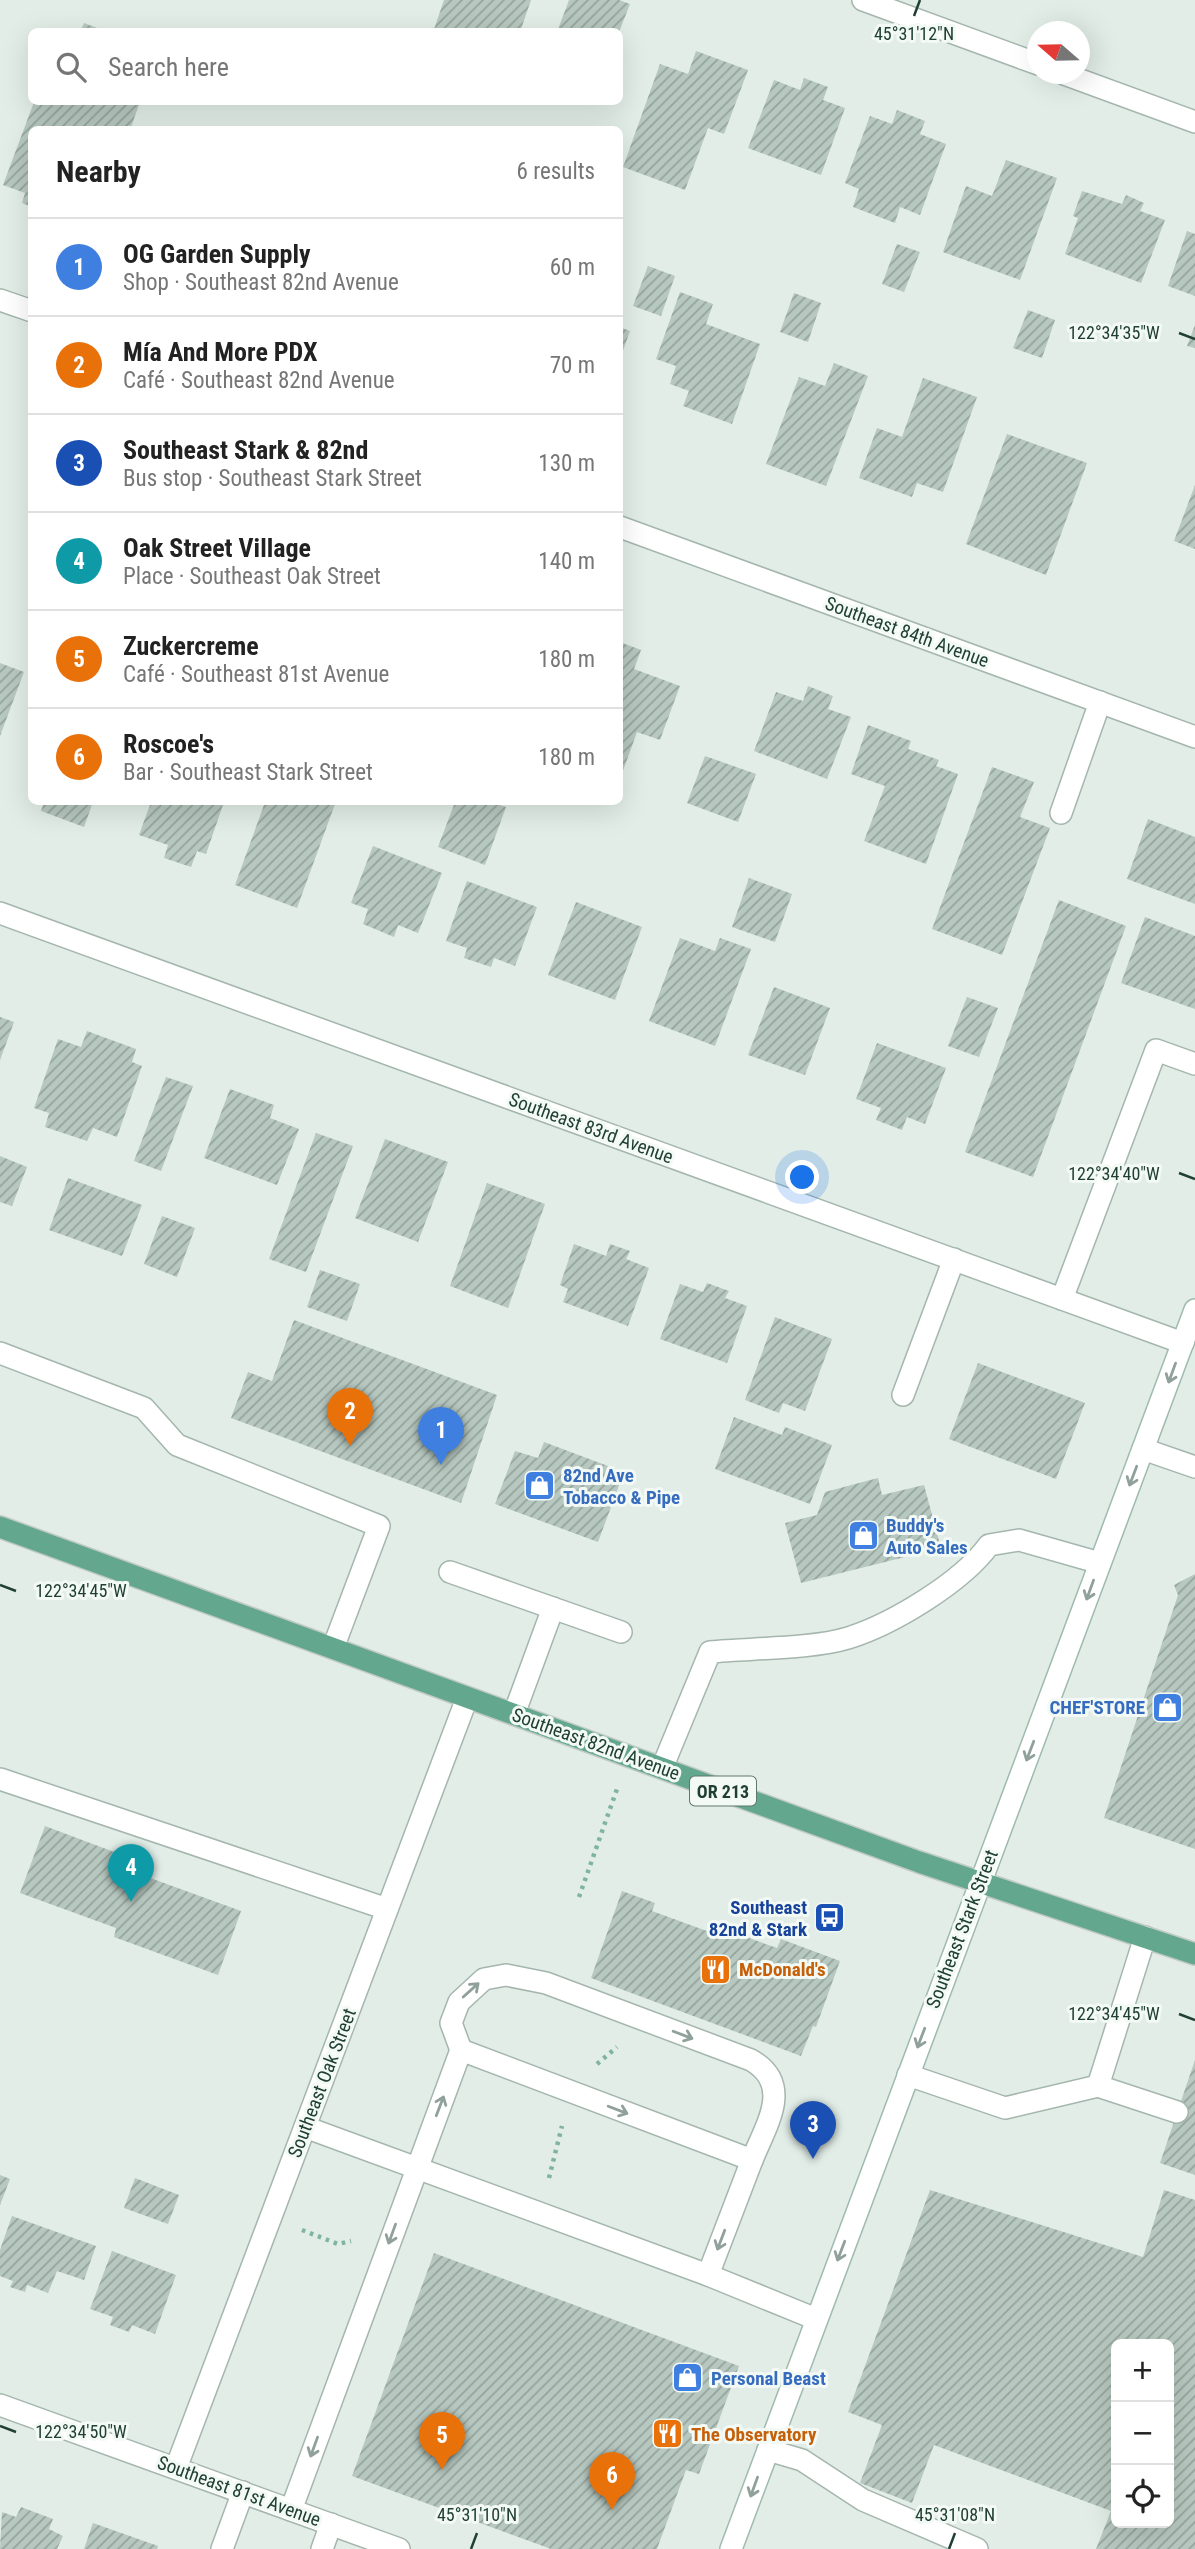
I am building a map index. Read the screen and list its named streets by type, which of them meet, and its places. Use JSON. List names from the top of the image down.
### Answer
{
  "streets": {
    "main road": ["Southeast 82nd Avenue", "OR 213"],
    "street": [
      "Southeast 84th Avenue",
      "Southeast 83rd Avenue",
      "Southeast Stark Street",
      "Southeast Oak Street",
      "Southeast 81st Avenue"
    ]
  },
  "crossings": [
    ["Southeast 83rd Avenue", "Southeast Stark Street"],
    ["Southeast 82nd Avenue", "Southeast Stark Street"],
    ["Southeast 82nd Avenue", "Southeast Oak Street"],
    ["Southeast Oak Street", "Southeast 81st Avenue"]
  ],
  "one_way": ["Southeast Stark Street"],
  "places": {
    "shop": [
      "82nd Ave Tobacco & Pipe",
      "Buddy's Auto Sales",
      "CHEF'STORE",
      "Personal Beast"
    ],
    "bus stop": ["Southeast 82nd & Stark"],
    "restaurant": ["McDonald's", "The Observatory"]
  },
  "north": "left",
  "page": {
    "search": "Search here",
    "heading": ["Nearby", "6 results"],
    "list": [
      {
        "mark": "1",
        "name": "OG Garden Supply",
        "note": "Shop · Southeast 82nd Avenue",
        "value": "60 m"
      },
      {
        "mark": "2",
        "name": "Mía And More PDX",
        "note": "Café · Southeast 82nd Avenue",
        "value": "70 m"
      },
      {
        "mark": "3",
        "name": "Southeast Stark & 82nd",
        "note": "Bus stop · Southeast Stark Street",
        "value": "130 m"
      },
      {
        "mark": "4",
        "name": "Oak Street Village",
        "note": "Place · Southeast Oak Street",
        "value": "140 m"
      },
      {
        "mark": "5",
        "name": "Zuckercreme",
        "note": "Café · Southeast 81st Avenue",
        "value": "180 m"
      },
      {
        "mark": "6",
        "name": "Roscoe's",
        "note": "Bar · Southeast Stark Street",
        "value": "180 m"
      }
    ],
    "pins": [
      "2",
      "1",
      "4",
      "3",
      "5",
      "6"
    ],
    "map_buttons": ["+", "−"]
  },
  "coordinates": [
    "45°31'12\"N",
    "122°34'35\"W",
    "122°34'40\"W",
    "122°34'45\"W",
    "122°34'50\"W",
    "45°31'10\"N",
    "45°31'08\"N"
  ]
}
